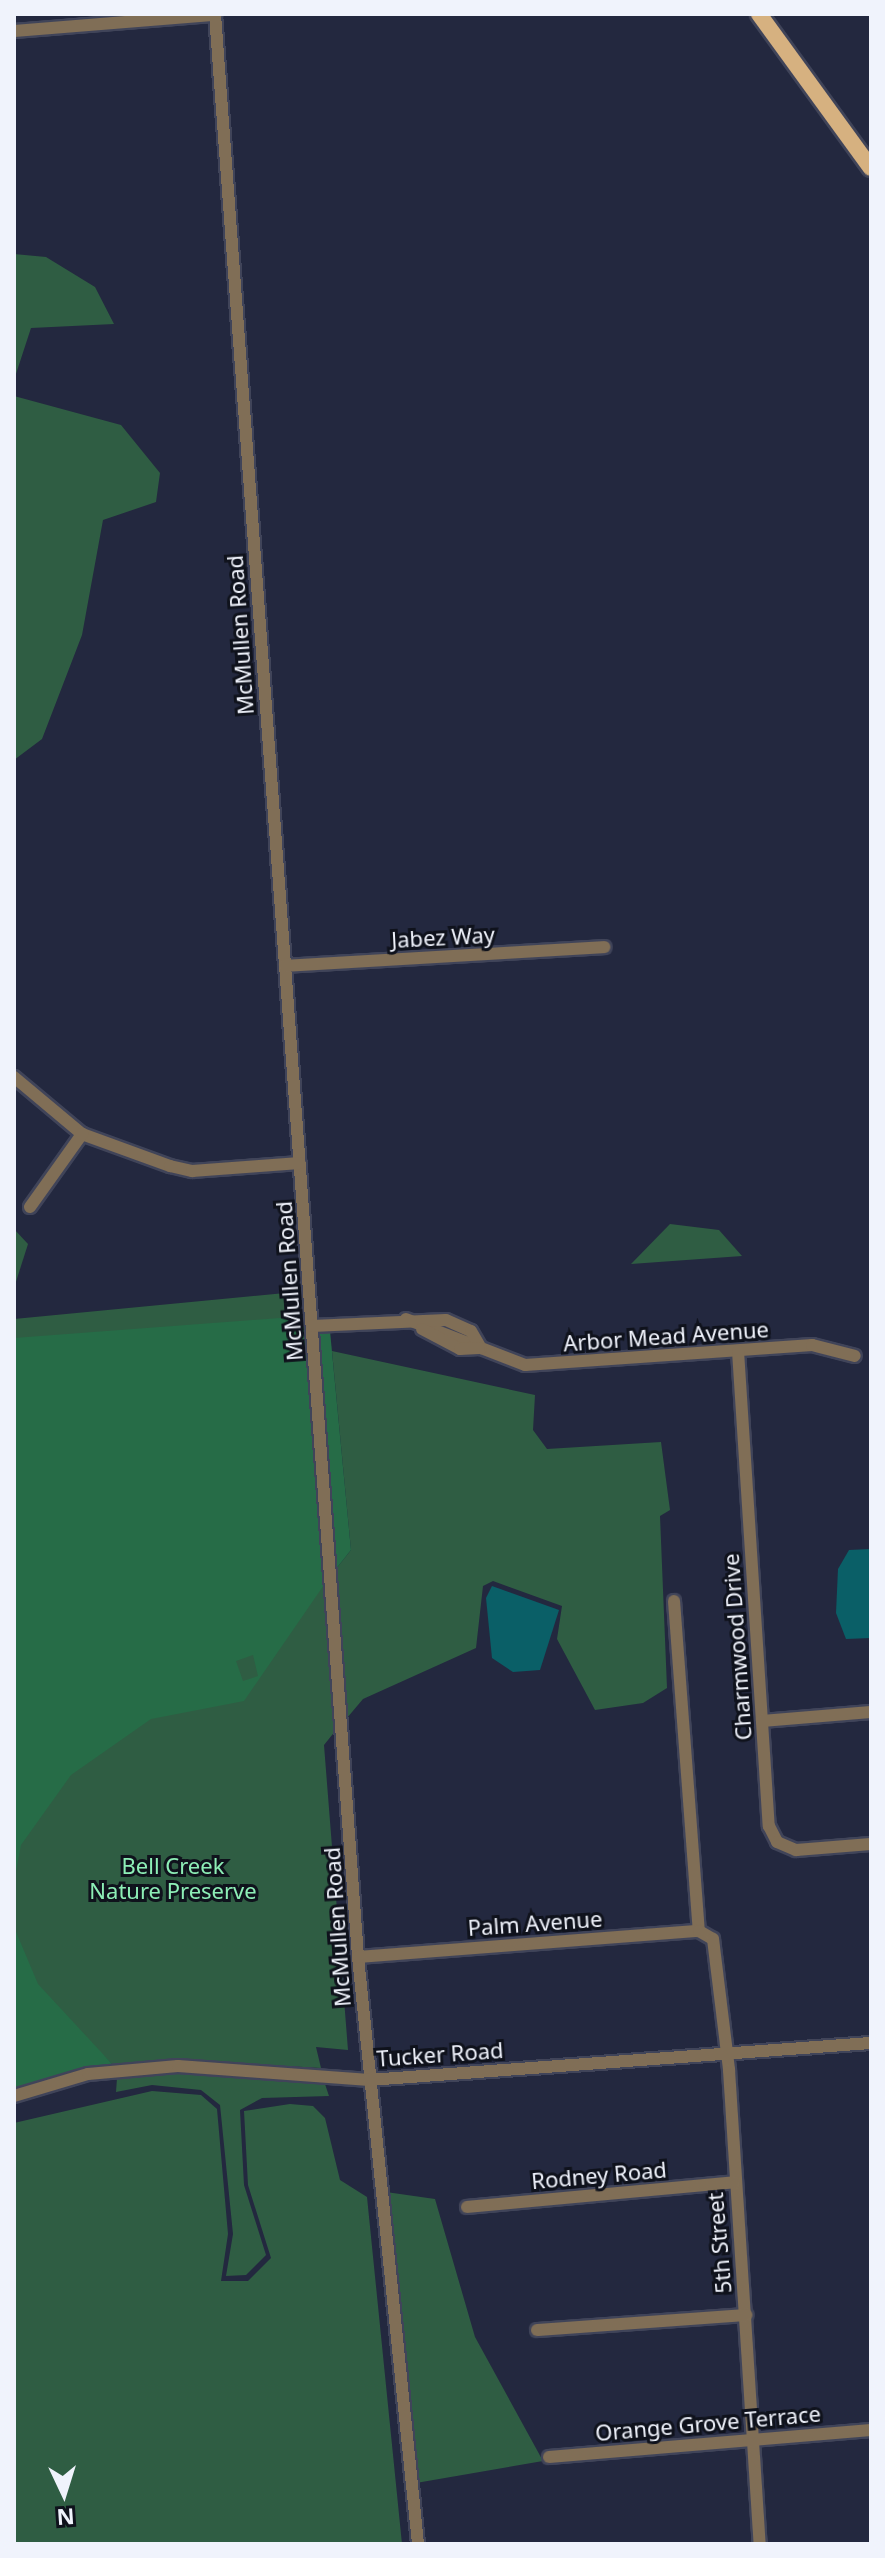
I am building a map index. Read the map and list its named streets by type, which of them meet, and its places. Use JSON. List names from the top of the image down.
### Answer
{
  "streets": {
    "street": [
      "McMullen Road",
      "Jabez Way",
      "Arbor Mead Avenue",
      "Charmwood Drive",
      "Palm Avenue",
      "Tucker Road",
      "Rodney Road",
      "5th Street",
      "Orange Grove Terrace"
    ]
  },
  "crossings": [
    ["McMullen Road", "Jabez Way"],
    ["McMullen Road", "Arbor Mead Avenue"],
    ["McMullen Road", "Palm Avenue"],
    ["McMullen Road", "Tucker Road"],
    ["Arbor Mead Avenue", "Charmwood Drive"],
    ["Palm Avenue", "5th Street"],
    ["Tucker Road", "5th Street"],
    ["Rodney Road", "5th Street"],
    ["5th Street", "Orange Grove Terrace"]
  ],
  "parks": ["Bell Creek Nature Preserve"],
  "north": "bottom"
}
